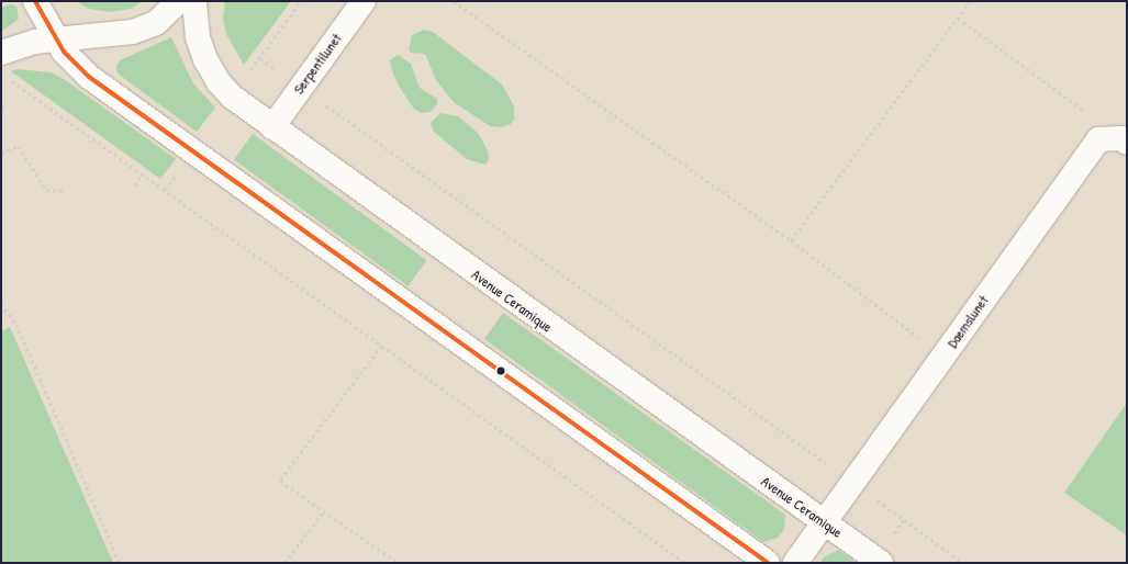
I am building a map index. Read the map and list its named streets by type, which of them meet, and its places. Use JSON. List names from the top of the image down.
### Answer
{
  "streets": {
    "street": ["Serpentilunet", "Avenue Ceramique", "Daemslunet"]
  },
  "crossings": [
    ["Serpentilunet", "Avenue Ceramique"],
    ["Avenue Ceramique", "Daemslunet"]
  ]
}
